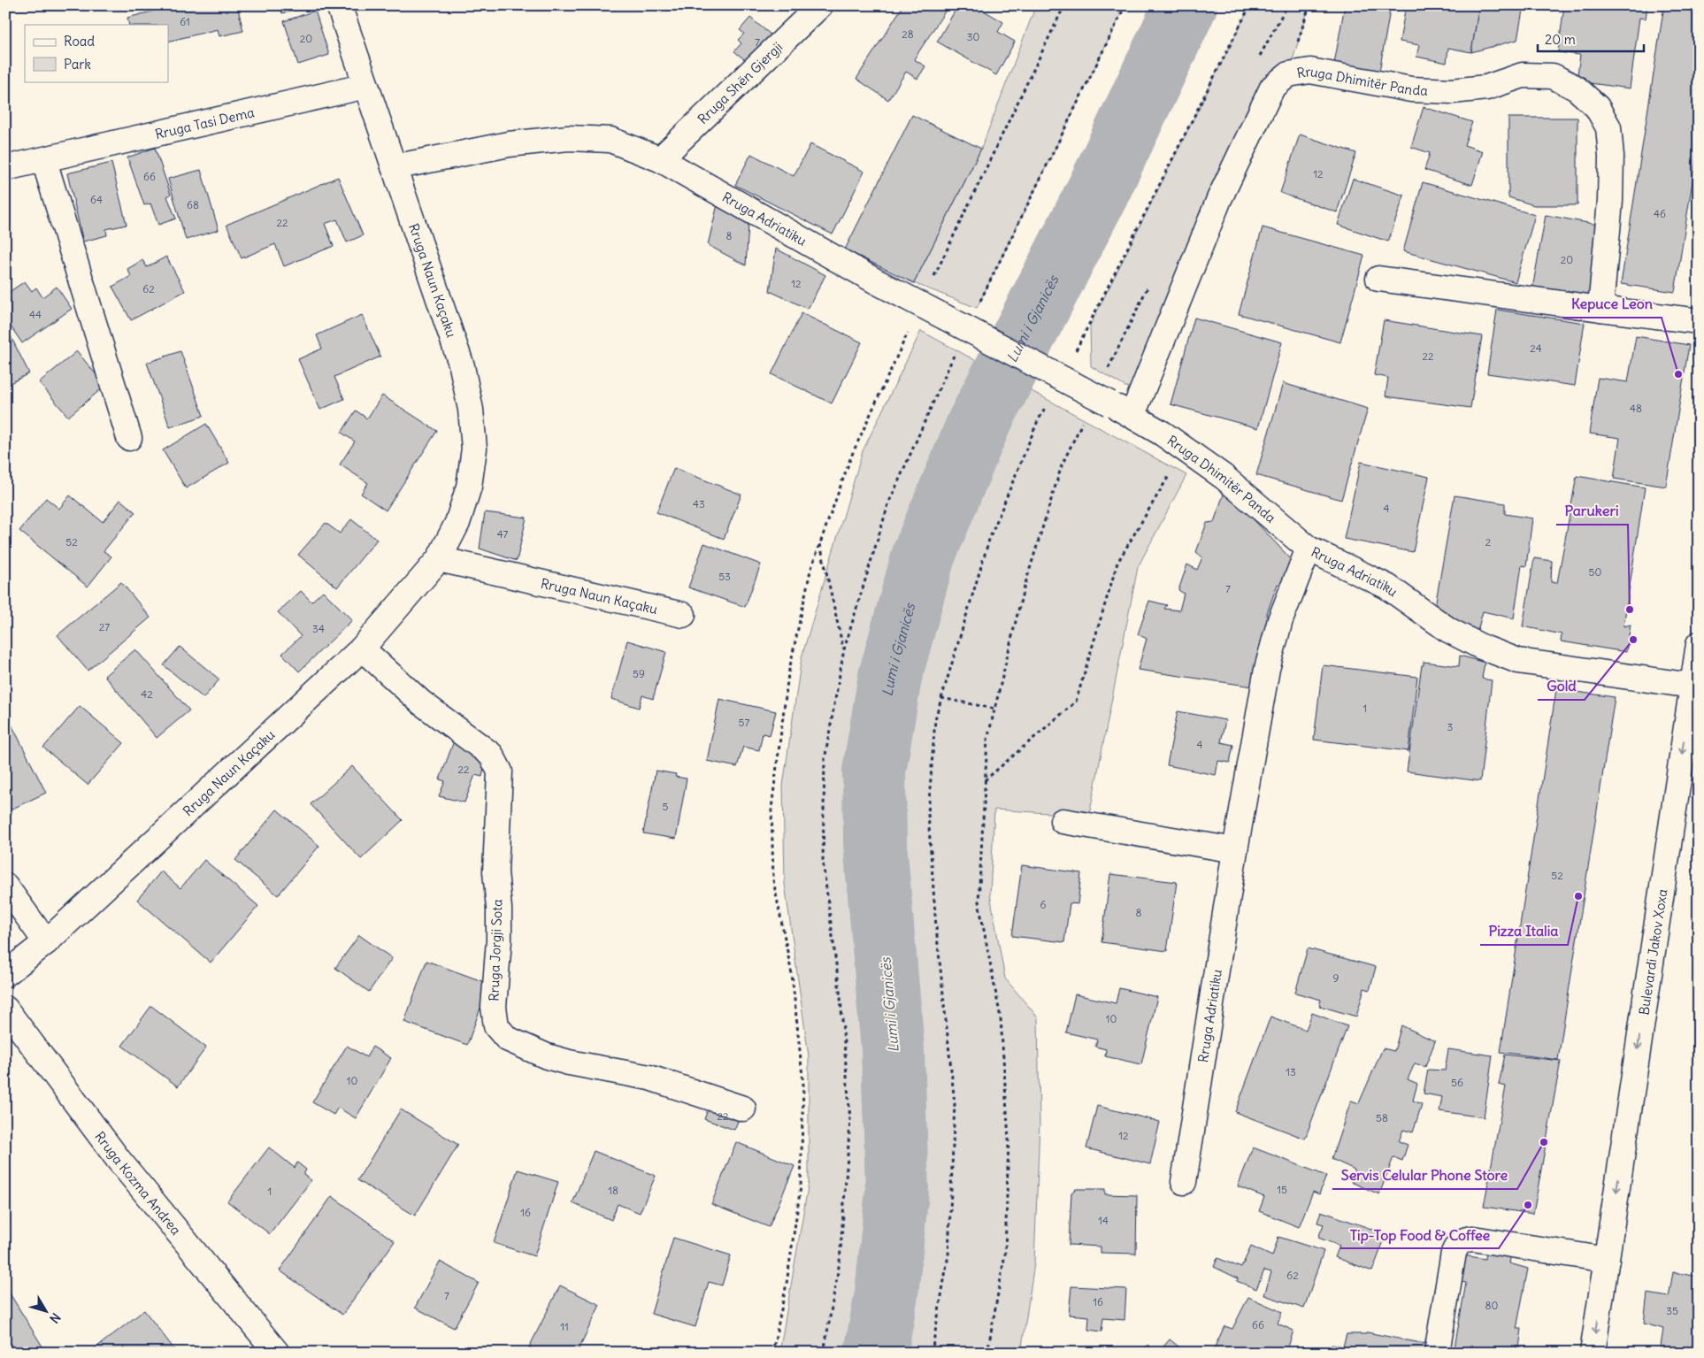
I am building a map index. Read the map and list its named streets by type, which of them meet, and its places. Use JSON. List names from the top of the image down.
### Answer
{
  "streets": {
    "street": [
      "Rruga Shën Gjergji",
      "Rruga Dhimitër Panda",
      "Rruga Tasi Dema",
      "Rruga Adriatiku",
      "Rruga Naun Kaçaku",
      "Rruga Jorgji Sota",
      "Bulevardi Jakov Xoxa",
      "Rruga Kozma Andrea"
    ]
  },
  "crossings": [
    ["Rruga Shën Gjergji", "Rruga Adriatiku"],
    ["Rruga Dhimitër Panda", "Rruga Adriatiku"],
    ["Rruga Tasi Dema", "Rruga Naun Kaçaku"],
    ["Rruga Adriatiku", "Rruga Naun Kaçaku"],
    ["Rruga Adriatiku", "Bulevardi Jakov Xoxa"],
    ["Rruga Naun Kaçaku", "Rruga Jorgji Sota"]
  ],
  "one_way": ["Bulevardi Jakov Xoxa"],
  "water": ["Lumi i Gjanicës"],
  "places": [
    "Kepuce Leon",
    "Parukeri",
    "Gold",
    "Pizza Italia",
    "Servis Celular Phone Store",
    "Tip-Top Food & Coffee"
  ],
  "house_numbers": [
    "61",
    "28",
    "30",
    "20",
    "7",
    "12",
    "66",
    "64",
    "68",
    "46",
    "22",
    "8",
    "20",
    "12",
    "62",
    "44",
    "24",
    "22",
    "48",
    "43",
    "4",
    "47",
    "52",
    "2",
    "50",
    "53",
    "7",
    "27",
    "34",
    "59",
    "42",
    "1",
    "57",
    "3",
    "4",
    "22",
    "5",
    "52",
    "6",
    "8",
    "9",
    "10",
    "13",
    "10",
    "56",
    "22",
    "58",
    "12",
    "15",
    "18",
    "1",
    "16",
    "14",
    "62",
    "7",
    "16",
    "80",
    "35",
    "66",
    "11"
  ],
  "legend": ["Road", "Park"],
  "scale_bar": "20 m",
  "north": "bottom right"
}
